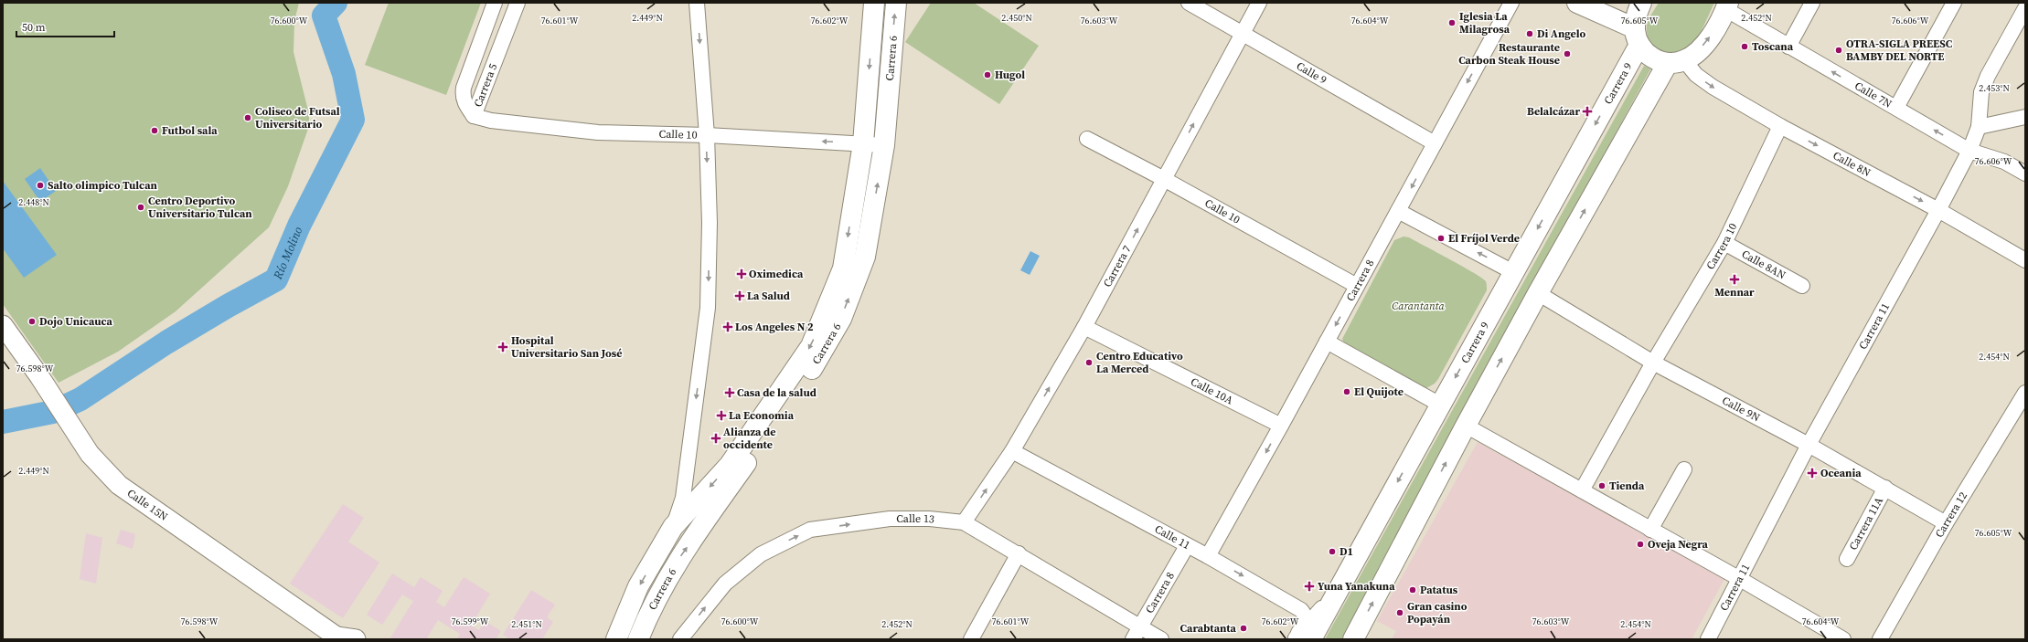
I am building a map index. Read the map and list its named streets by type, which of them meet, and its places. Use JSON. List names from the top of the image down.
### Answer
{
  "streets": {
    "main road": ["Carrera 6", "Carrera 9"],
    "street": [
      "Calle 9",
      "Carrera 5",
      "Calle 7N",
      "Calle 10",
      "Calle 8N",
      "Carrera 10",
      "Calle 8AN",
      "Carrera 7",
      "Carrera 8",
      "Carrera 11",
      "Calle 10A",
      "Calle 9N",
      "Calle 15N",
      "Carrera 12",
      "Calle 13",
      "Carrera 11A",
      "Calle 11"
    ]
  },
  "crossings": [
    ["Carrera 6", "Calle 10"],
    ["Calle 9", "Carrera 7"],
    ["Calle 9", "Carrera 8"],
    ["Carrera 9", "Calle 11"],
    ["Carrera 5", "Calle 10"],
    ["Calle 7N", "Carrera 11"],
    ["Calle 10", "Carrera 7"],
    ["Calle 10", "Carrera 8"],
    ["Calle 8N", "Carrera 10"],
    ["Calle 8N", "Carrera 11"],
    ["Carrera 10", "Calle 8AN"],
    ["Carrera 10", "Calle 9N"],
    ["Carrera 7", "Calle 10A"],
    ["Carrera 7", "Calle 13"],
    ["Carrera 7", "Calle 11"],
    ["Carrera 8", "Calle 10A"],
    ["Carrera 8", "Calle 13"],
    ["Carrera 8", "Calle 11"],
    ["Carrera 11", "Calle 9N"],
    ["Calle 9N", "Carrera 12"],
    ["Calle 9N", "Carrera 11A"]
  ],
  "one_way": [
    "Calle 7N",
    "Calle 8N",
    "Carrera 7",
    "Carrera 8",
    "Calle 13"
  ],
  "water": ["Río Molino"],
  "parks": ["Carantanta"],
  "places": {
    "other": [
      "Iglesia La Milagrosa",
      "Di Angelo",
      "Toscana",
      "OTRA-SIGLA PREESC BAMBY DEL NORTE",
      "Restaurante Carbon Steak House",
      "Hugol",
      "Coliseo de Futsal Universitario",
      "Futbol sala",
      "Salto olimpico Tulcan",
      "Centro Deportivo Universitario Tulcan",
      "El Fríjol Verde",
      "Dojo Unicauca",
      "Centro Educativo La Merced",
      "El Quijote",
      "Tienda",
      "Oveja Negra",
      "D1",
      "Patatus",
      "Gran casino Popayán",
      "Carabtanta"
    ],
    "health": [
      "Belalcázar",
      "Oximedica",
      "Mennar",
      "La Salud",
      "Los Angeles N 2",
      "Hospital Universitario San José",
      "Casa de la salud",
      "La Economia",
      "Alianza de occidente",
      "Oceania",
      "Yuna Yanakuna"
    ]
  },
  "scale_bar": "50 m",
  "coordinates": [
    "2.449°N",
    "2.450°N",
    "2.452°N",
    "76.600°W",
    "76.601°W",
    "76.602°W",
    "76.603°W",
    "76.604°W",
    "76.605°W",
    "76.606°W",
    "2.453°N",
    "2.448°N",
    "2.454°N",
    "76.598°W",
    "76.599°W",
    "2.451°N"
  ]
}
